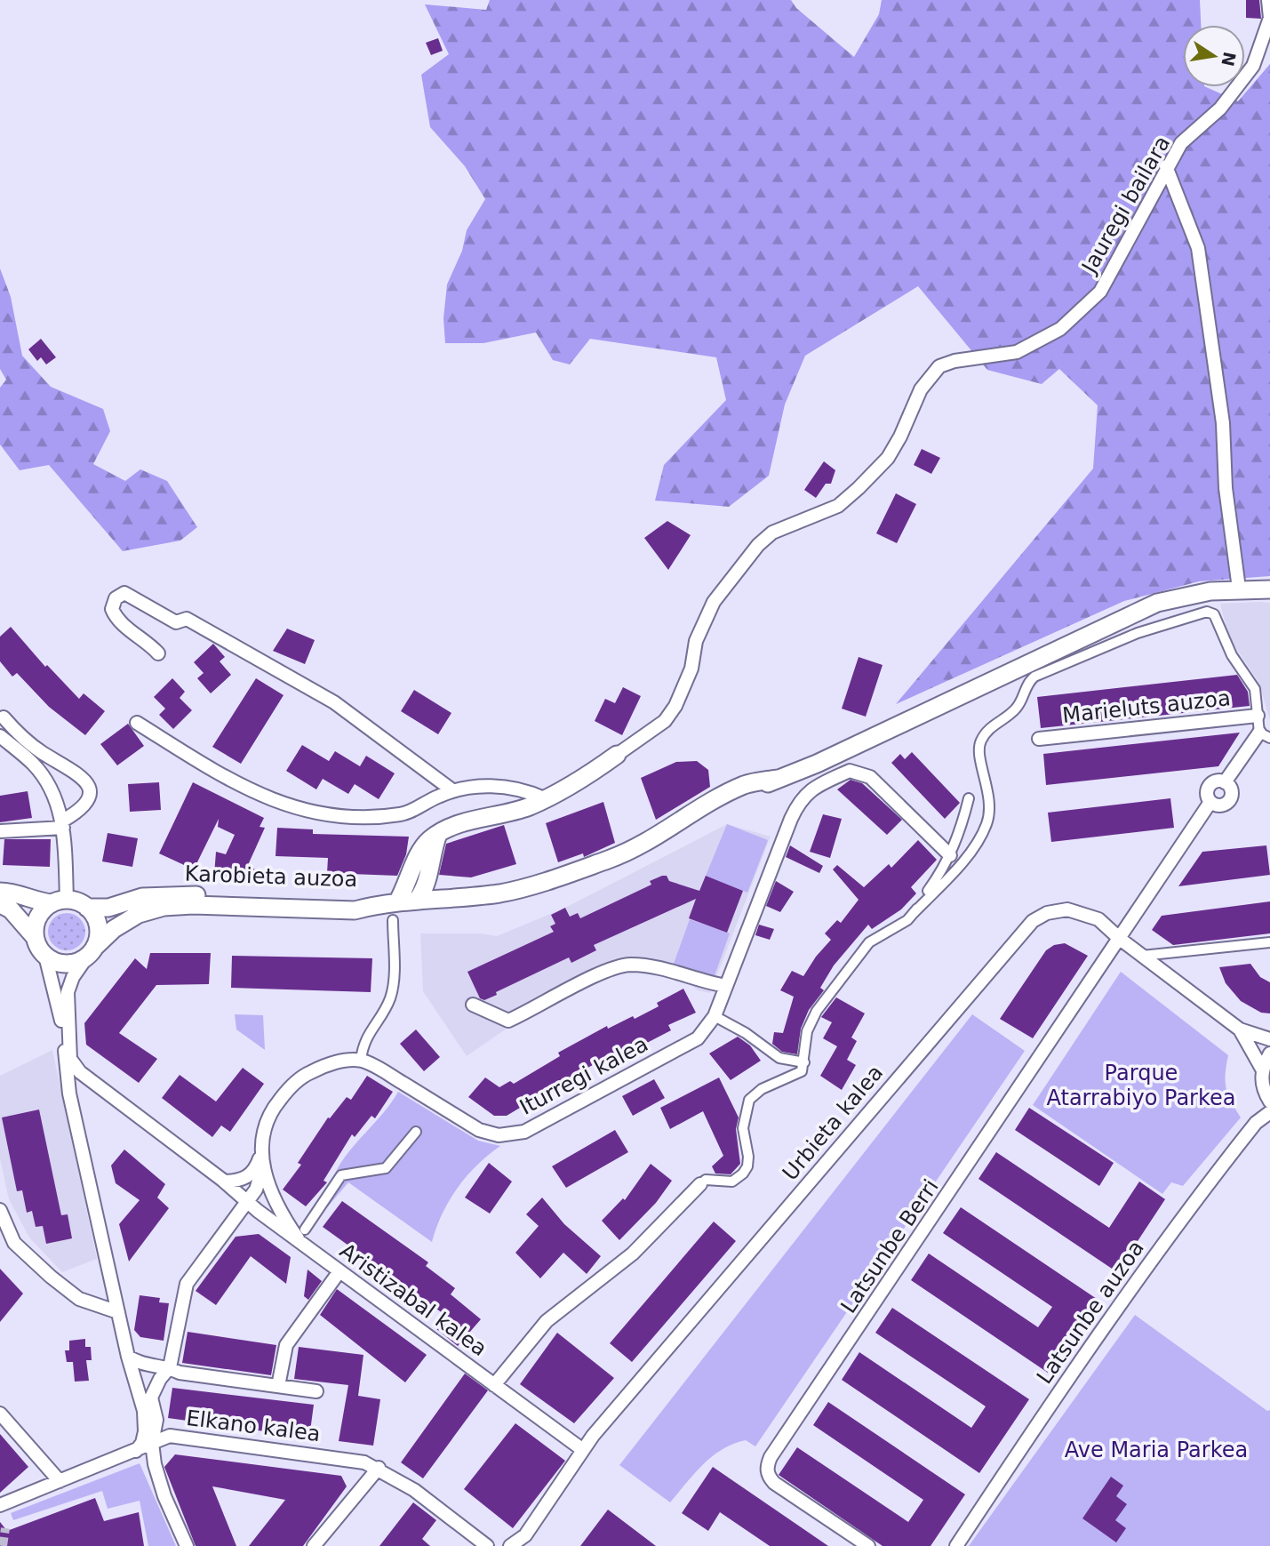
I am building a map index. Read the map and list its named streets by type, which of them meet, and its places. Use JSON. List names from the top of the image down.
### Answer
{
  "streets": {
    "main road": ["Karobieta auzoa"],
    "street": [
      "Jauregi bailara",
      "Marieluts auzoa",
      "Iturregi kalea",
      "Urbieta kalea",
      "Latsunbe Berri",
      "Aristizabal kalea",
      "Latsunbe auzoa",
      "Elkano kalea"
    ]
  },
  "crossings": [
    ["Marieluts auzoa", "Urbieta kalea"],
    ["Marieluts auzoa", "Latsunbe Berri"],
    ["Karobieta auzoa", "Aristizabal kalea"],
    ["Urbieta kalea", "Latsunbe Berri"],
    ["Urbieta kalea", "Aristizabal kalea"]
  ],
  "parks": ["Parque Atarrabiyo Parkea", "Ave Maria Parkea"],
  "north": "right"
}
